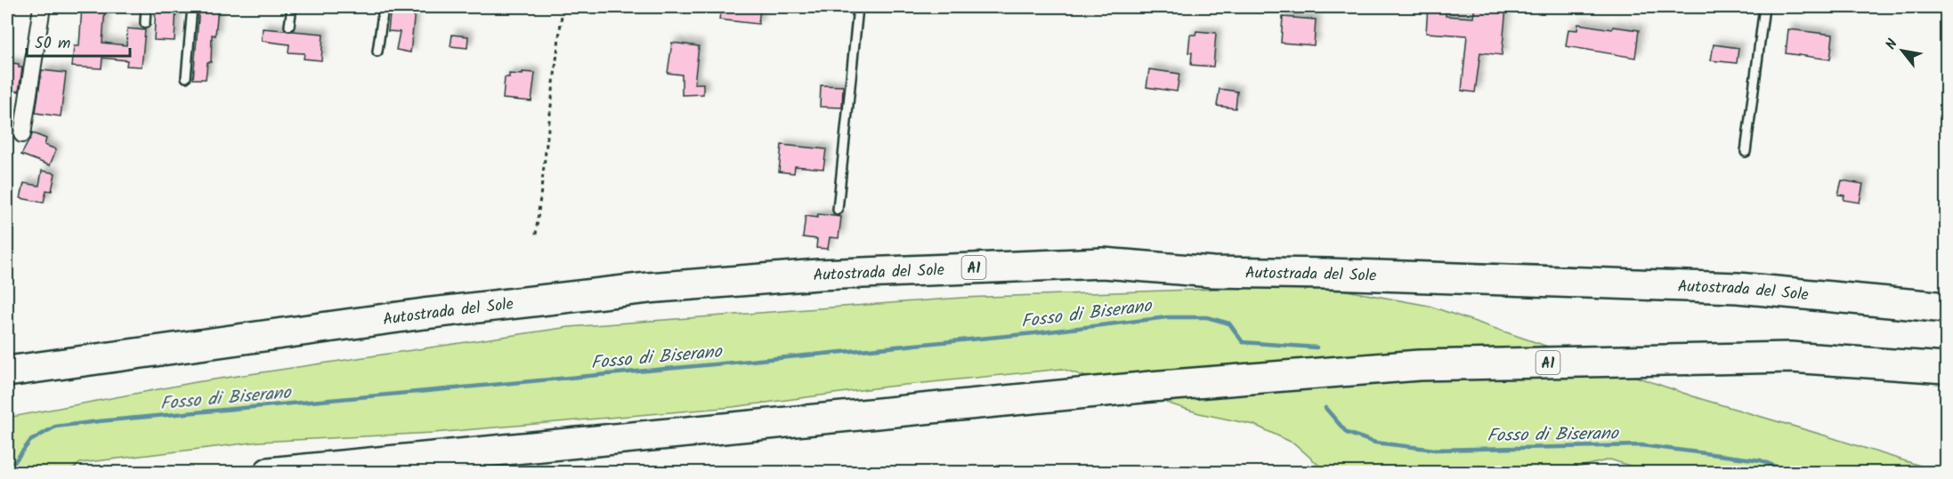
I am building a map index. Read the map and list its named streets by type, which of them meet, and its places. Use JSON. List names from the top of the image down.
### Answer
{
  "streets": {
    "highway": ["A1", "Autostrada del Sole"]
  },
  "water": ["Fosso di Biserano"],
  "scale_bar": "50 m",
  "north": "top left"
}
